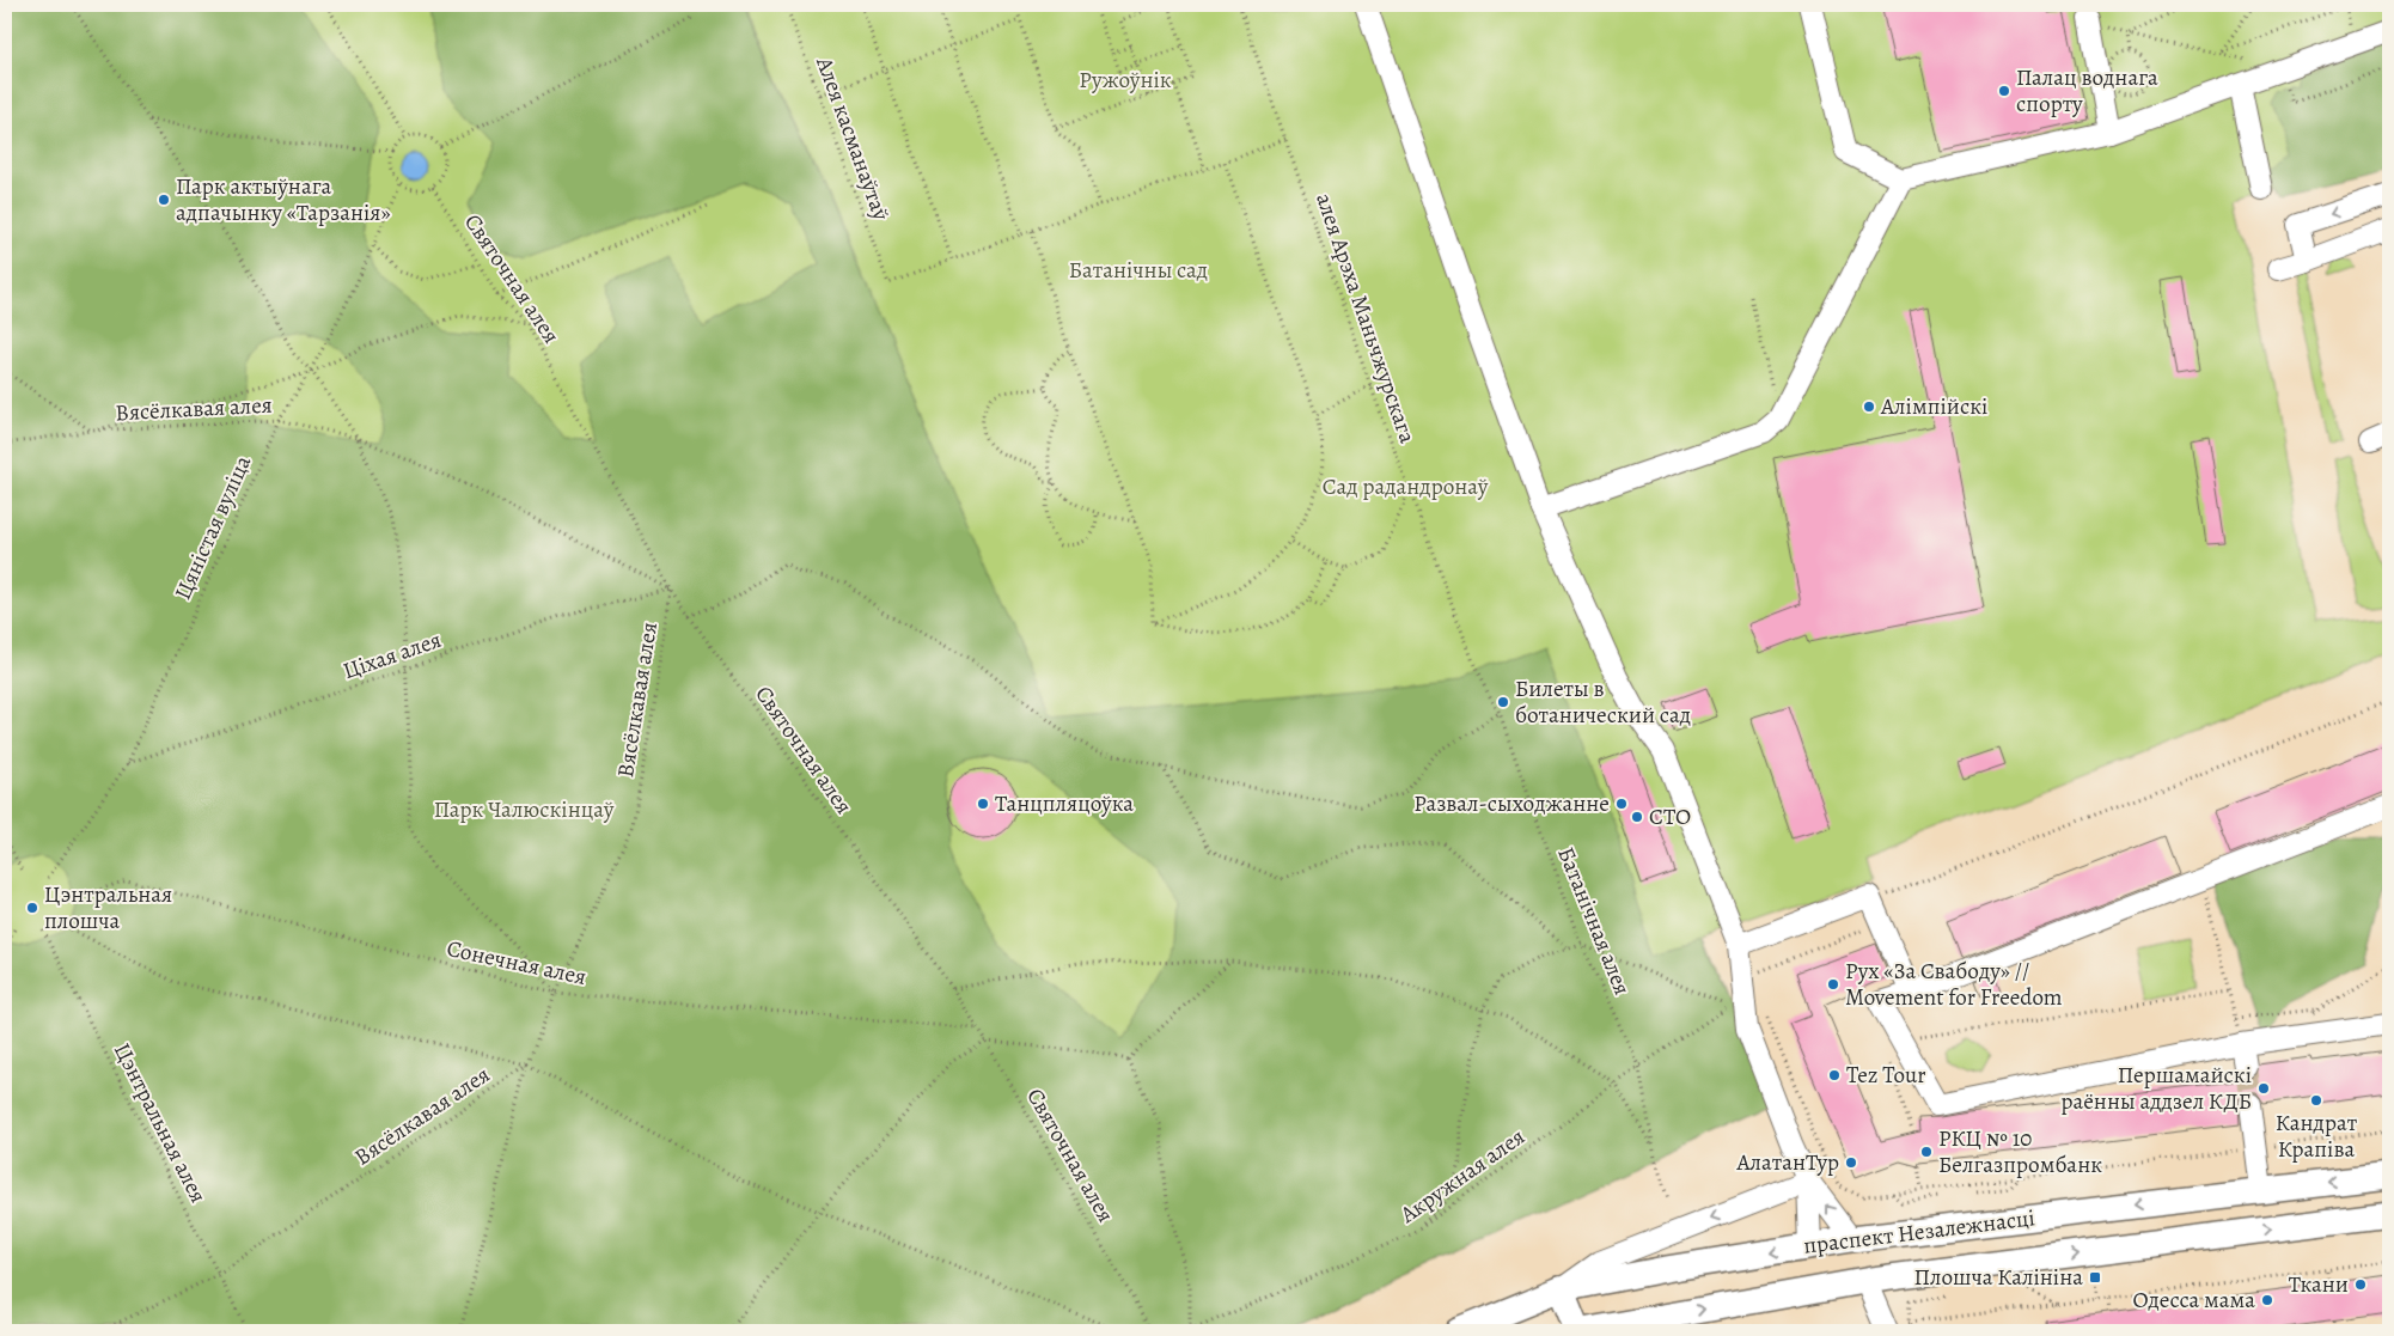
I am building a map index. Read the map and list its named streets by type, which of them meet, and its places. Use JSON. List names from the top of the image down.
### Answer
{
  "streets": {
    "main road": ["праспект Незалежнасці"],
    "path": [
      "Алея касманаўтаў",
      "Святочная алея",
      "алея Арэха Маньчжурскага",
      "Вясёлкавая алея",
      "Цяністая вуліца",
      "Ціхая алея",
      "Батанічная алея",
      "Сонечная алея",
      "Цэнтральная алея",
      "Акружная алея"
    ]
  },
  "crossings": [
    ["Святочная алея", "Вясёлкавая алея"],
    ["Святочная алея", "Цяністая вуліца"],
    ["Святочная алея", "Ціхая алея"],
    ["Святочная алея", "Сонечная алея"],
    ["алея Арэха Маньчжурскага", "Батанічная алея"],
    ["Вясёлкавая алея", "Цяністая вуліца"],
    ["Вясёлкавая алея", "Ціхая алея"],
    ["Вясёлкавая алея", "Сонечная алея"],
    ["Вясёлкавая алея", "Цэнтральная алея"],
    ["Цяністая вуліца", "Ціхая алея"],
    ["Батанічная алея", "Акружная алея"]
  ],
  "parks": [
    "Ружоўнік",
    "Батанічны сад",
    "Сад радандронаў",
    "Парк Чалюскінцаў"
  ],
  "places": {
    "other": [
      "Палац воднага спорту",
      "Парк актыўнага адпачынку «Тарзанія»",
      "Алімпійскі",
      "Билеты в ботанический сад",
      "Танцпляцоўка",
      "Развал-сыходжанне",
      "СТО",
      "Цэнтральная плошча",
      "Рух «За Свабоду» // Movement for Freedom",
      "Tez Tour",
      "Першамайскі раённы аддзел КДБ",
      "Кандрат Крапіва",
      "РКЦ № 10 Белгазпромбанк",
      "АлатанТур",
      "Ткани",
      "Одесса мама"
    ],
    "transit": ["Плошча Калініна"]
  }
}
